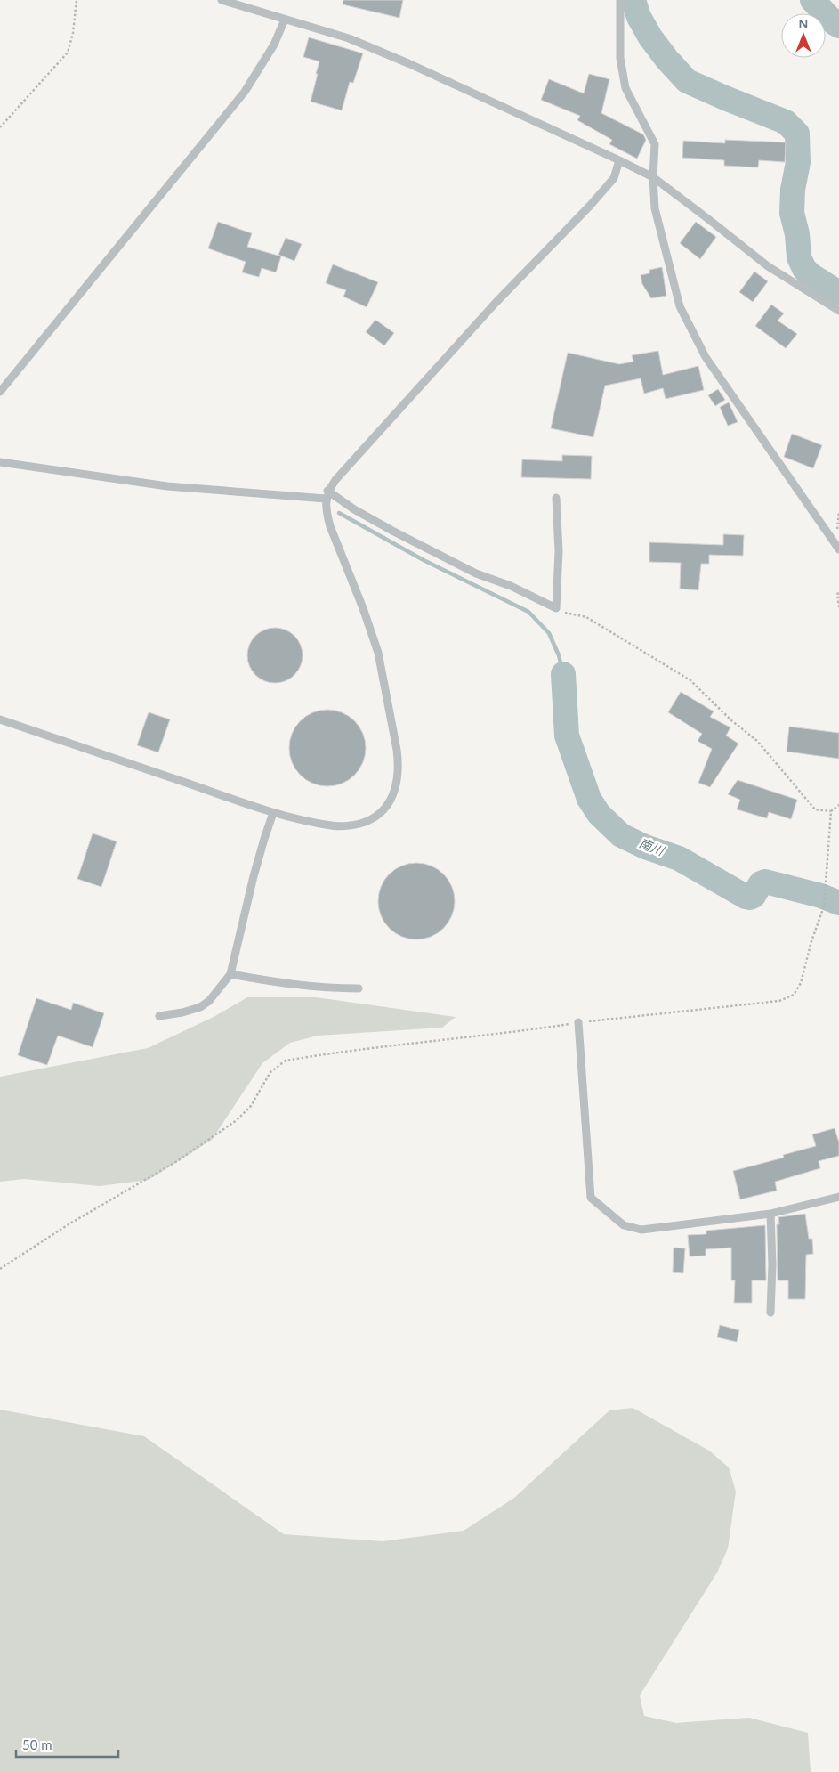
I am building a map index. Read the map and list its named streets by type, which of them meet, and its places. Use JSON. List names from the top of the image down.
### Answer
{
  "water": ["南川"],
  "scale_bar": "50 m",
  "north": "top"
}
